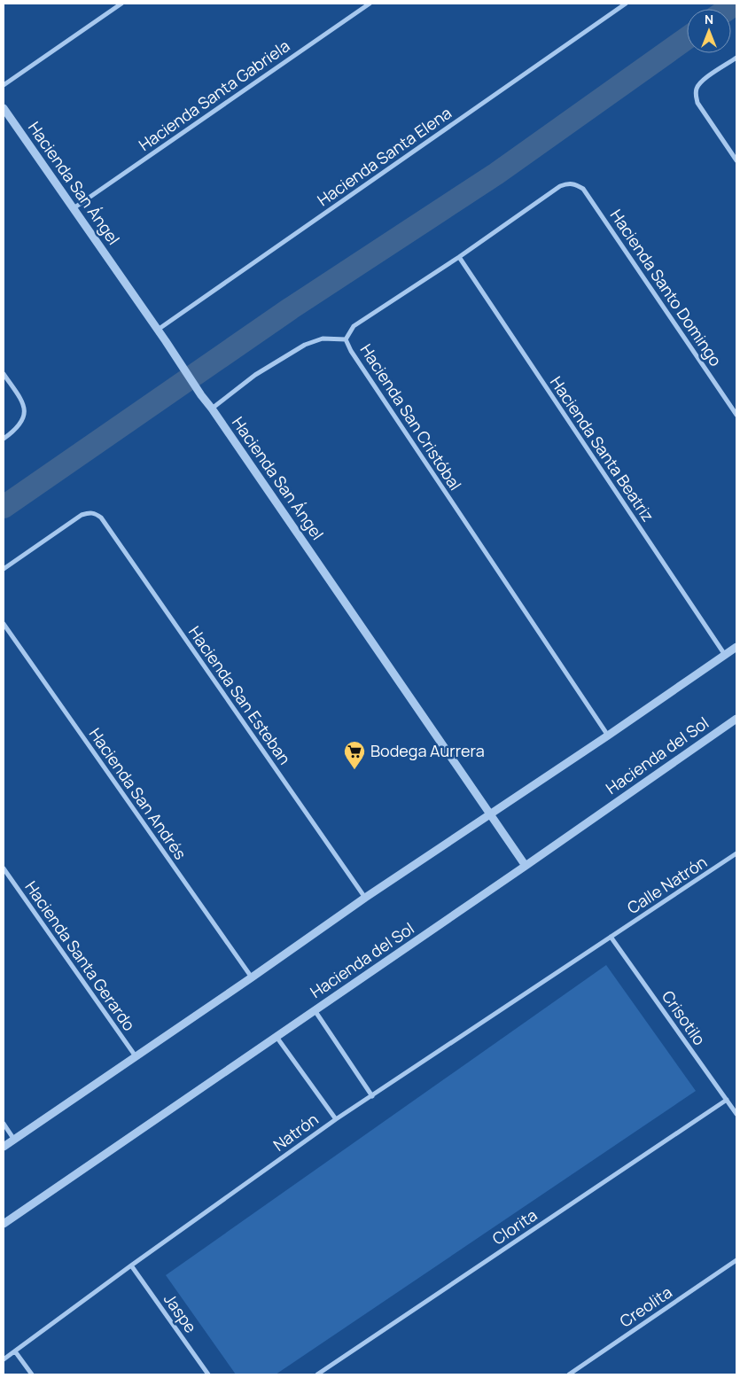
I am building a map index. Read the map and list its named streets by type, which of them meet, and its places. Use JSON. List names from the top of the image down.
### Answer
{
  "streets": {
    "street": [
      "Hacienda Santa Gabriela",
      "Hacienda Santa Elena",
      "Hacienda San Ángel",
      "Hacienda Santo Domingo",
      "Hacienda San Cristóbal",
      "Hacienda Santa Beatriz",
      "Hacienda San Esteban",
      "Hacienda del Sol",
      "Hacienda San Andrés",
      "Calle Natrón",
      "Hacienda Santa Gerardo",
      "Crisotilo",
      "Natrón",
      "Clorita",
      "Creolita",
      "Jaspe"
    ]
  },
  "crossings": [
    ["Hacienda Santa Gabriela", "Hacienda San Ángel"],
    ["Hacienda Santa Elena", "Hacienda San Ángel"],
    ["Hacienda San Ángel", "Hacienda del Sol"],
    ["Hacienda Santo Domingo", "Hacienda San Cristóbal"],
    ["Hacienda San Cristóbal", "Hacienda Santa Beatriz"],
    ["Calle Natrón", "Crisotilo"],
    ["Calle Natrón", "Natrón"],
    ["Crisotilo", "Natrón"],
    ["Crisotilo", "Clorita"],
    ["Natrón", "Jaspe"]
  ],
  "places": {
    "supermarket": ["Bodega Aurrera"]
  },
  "north": "top"
}
